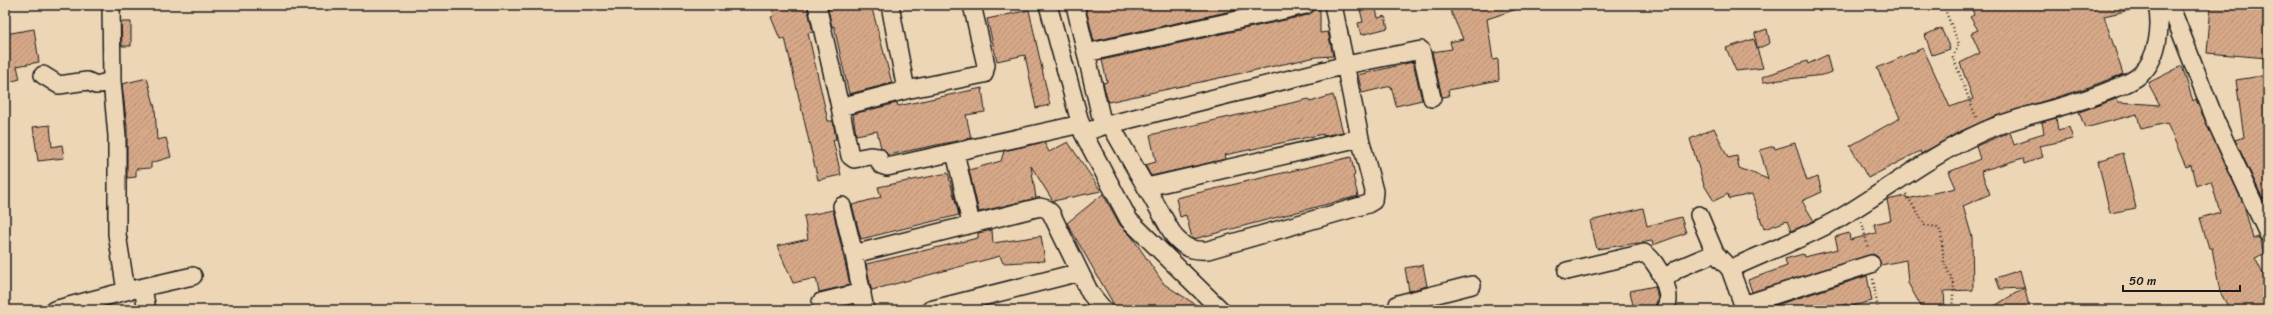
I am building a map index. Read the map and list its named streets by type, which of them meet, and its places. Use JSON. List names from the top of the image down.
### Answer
{
  "scale_bar": "50 m"
}
